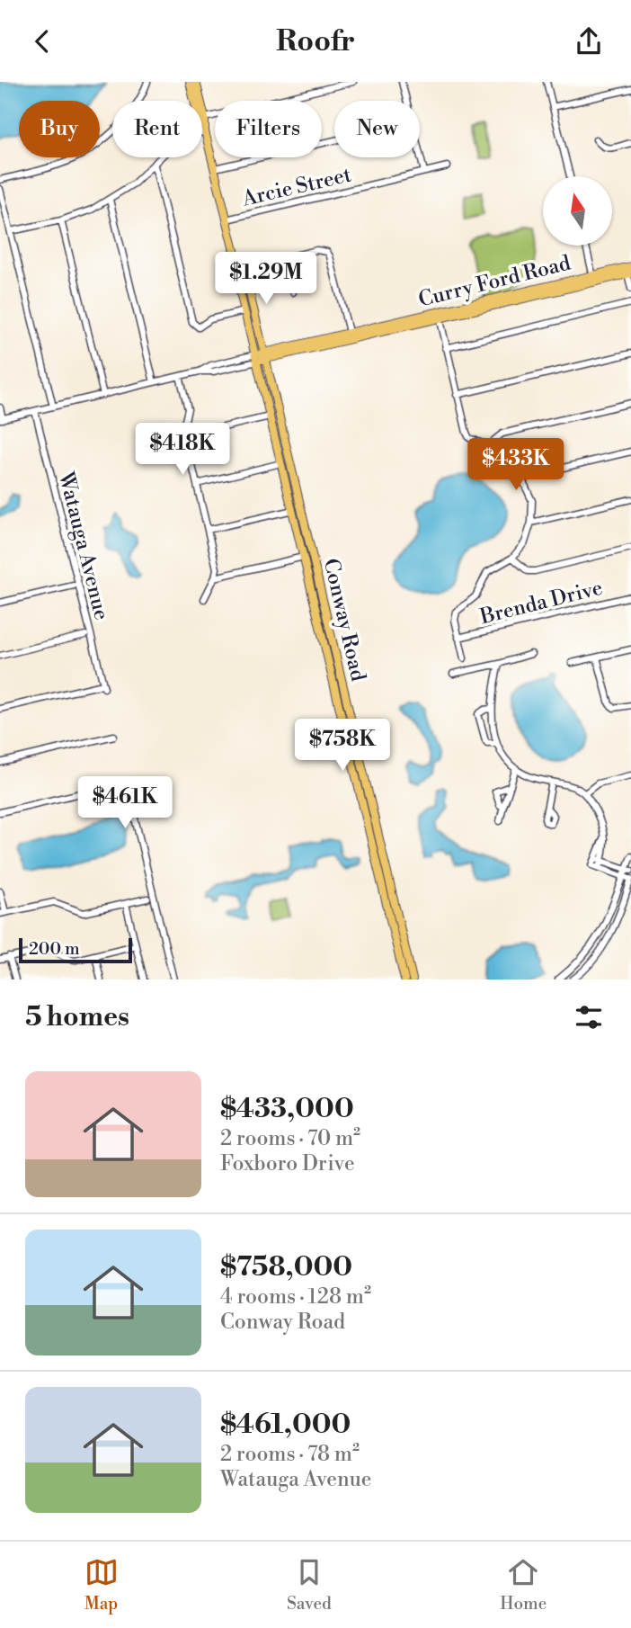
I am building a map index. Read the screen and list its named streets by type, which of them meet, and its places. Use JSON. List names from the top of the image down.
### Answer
{
  "streets": {
    "main road": ["Curry Ford Road", "Conway Road"],
    "street": ["Arcie Street", "Watauga Avenue", "Brenda Drive"]
  },
  "crossings": [
    ["Arcie Street", "Conway Road"],
    ["Curry Ford Road", "Watauga Avenue"],
    ["Curry Ford Road", "Conway Road"]
  ],
  "scale_bar": "200 m",
  "north": "top",
  "page": {
    "header": "Roofr",
    "chip": [
      "Buy",
      "Rent",
      "Filters",
      "New"
    ],
    "price": [
      "$1.29M",
      "$418K",
      "$433K",
      "$758K",
      "$461K"
    ],
    "scale": "200 m",
    "heading": "5 homes",
    "list": [
      {
        "name": "$433,000",
        "note": "2 rooms · 70 m² · Foxboro Drive"
      },
      {
        "name": "$758,000",
        "note": "4 rooms · 128 m² · Conway Road"
      },
      {
        "name": "$461,000",
        "note": "2 rooms · 78 m² · Watauga Avenue"
      }
    ],
    "tabs": ["Map", "Saved", "Home"]
  }
}
